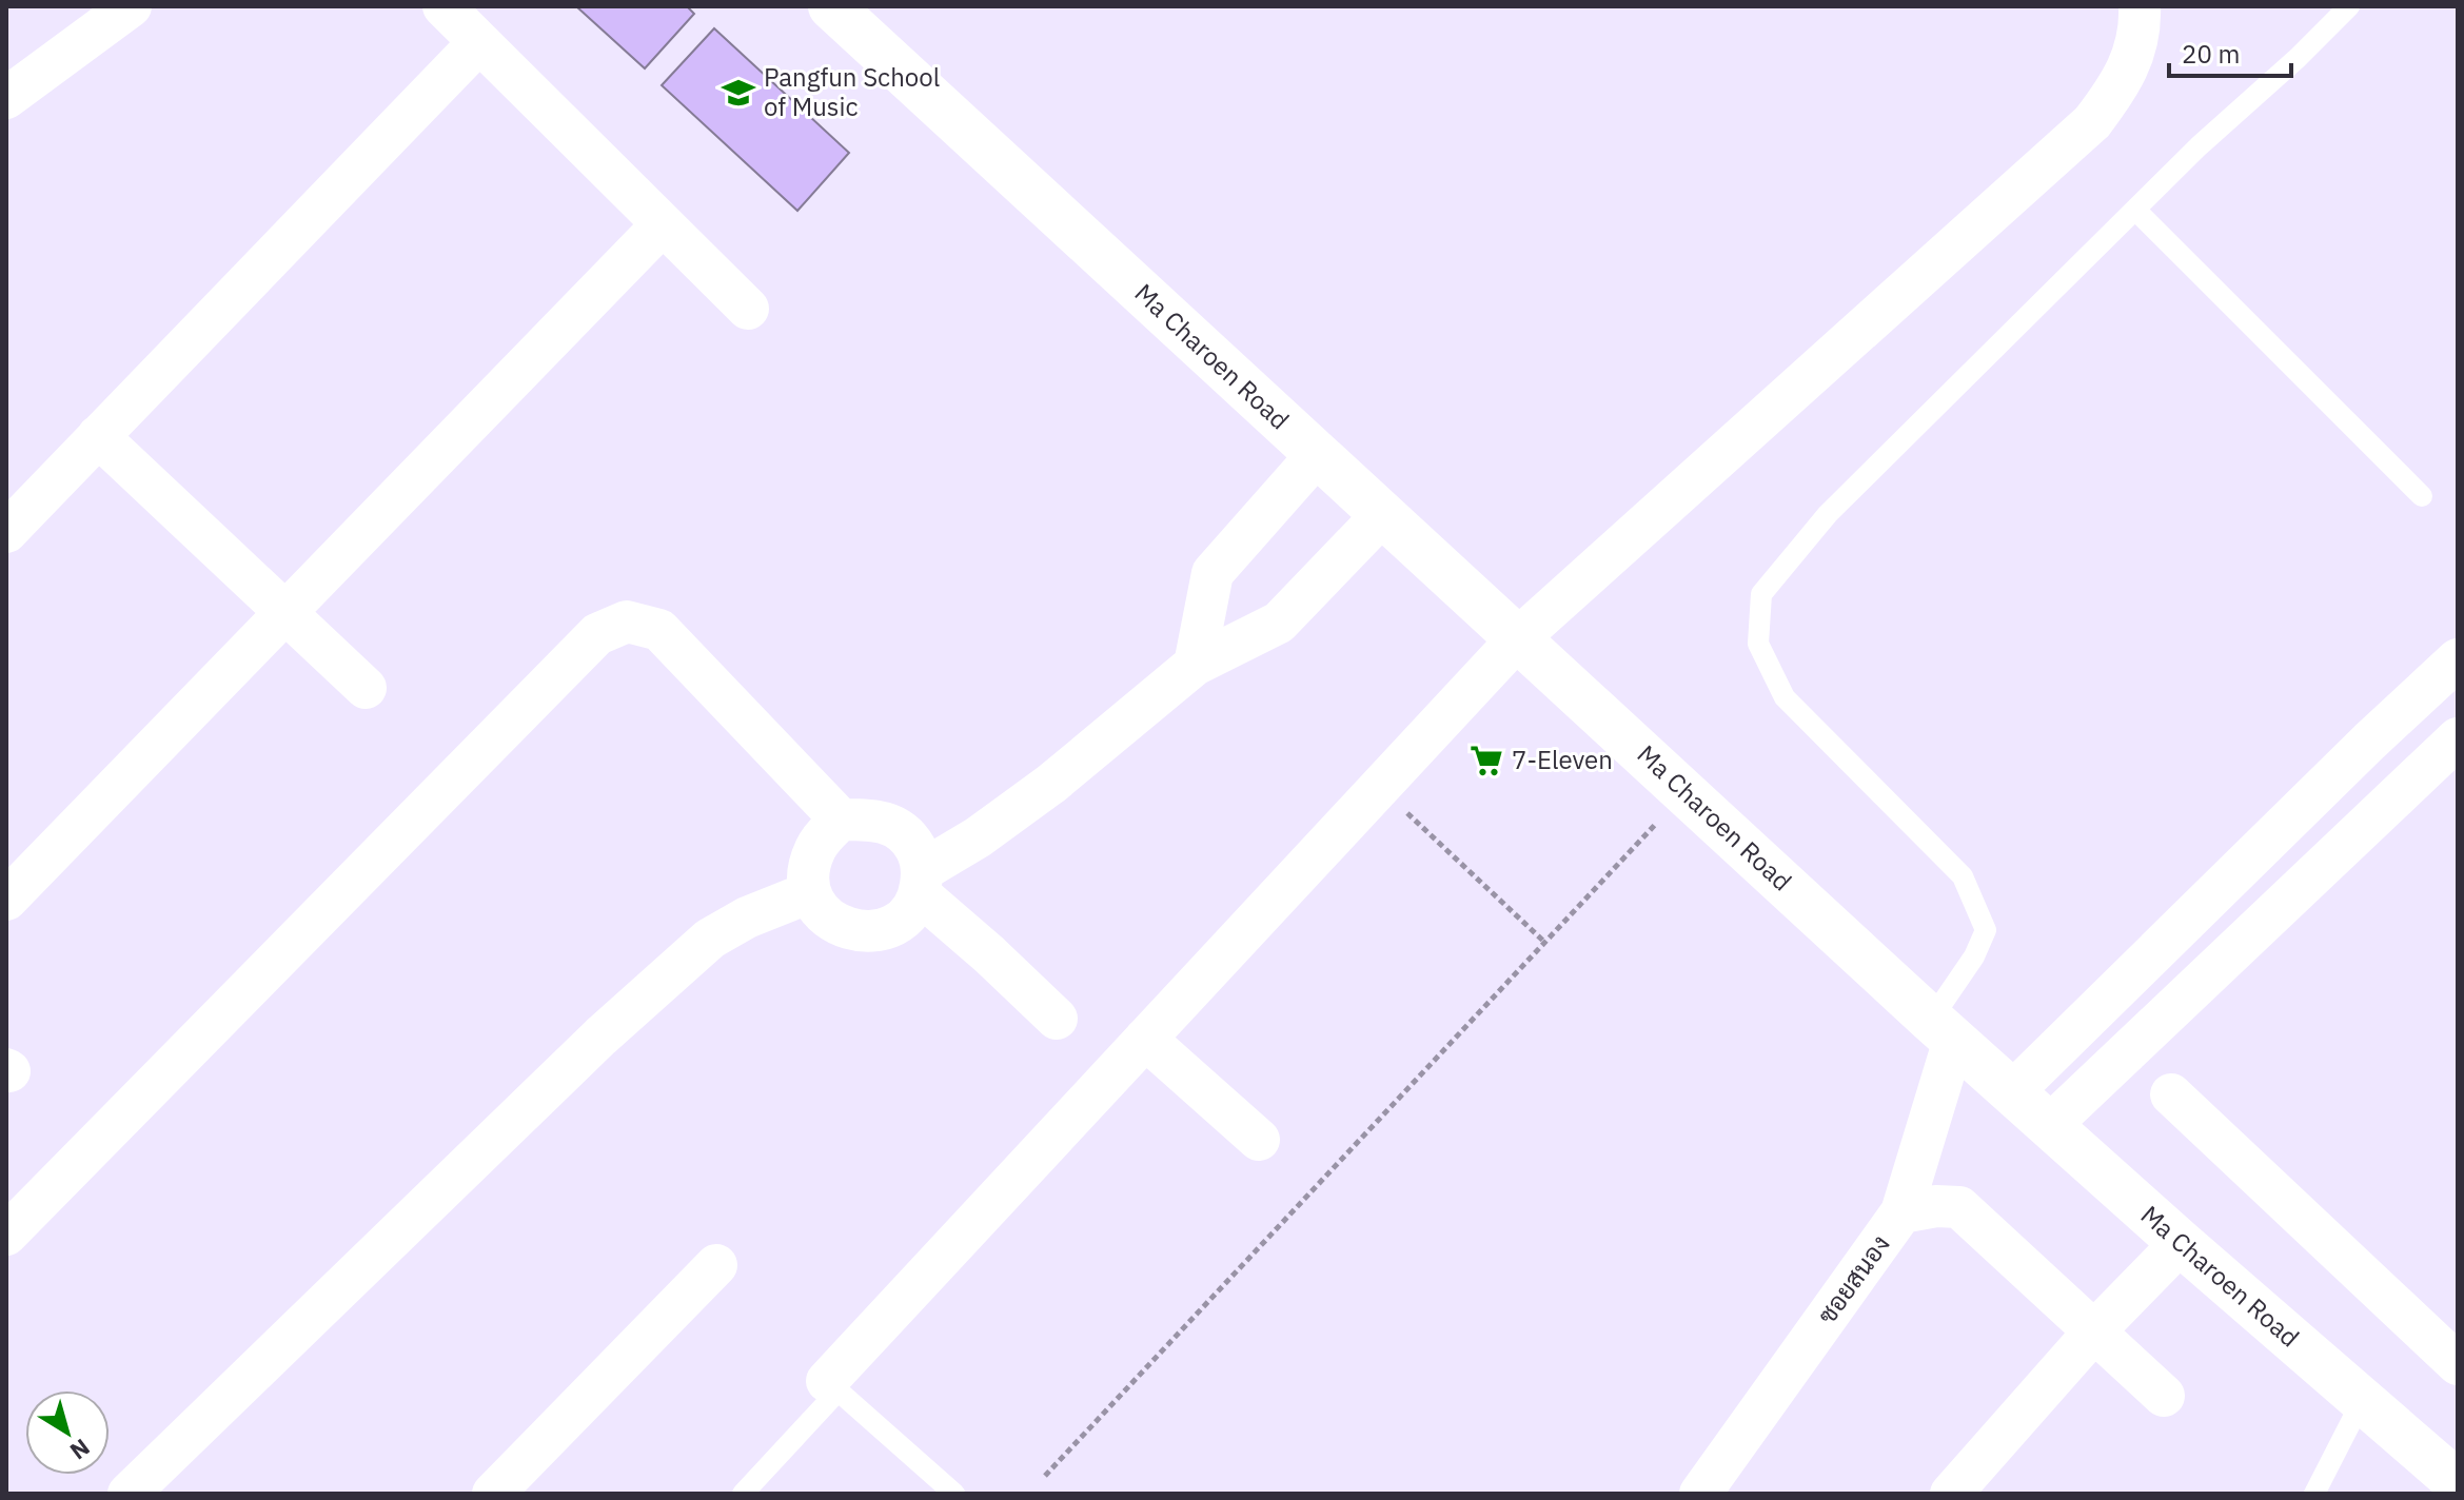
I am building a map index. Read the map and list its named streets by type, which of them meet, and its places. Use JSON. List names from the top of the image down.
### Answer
{
  "streets": {
    "main road": ["Ma Charoen Road"],
    "street": ["ซอยสนอง"]
  },
  "crossings": [
    ["Ma Charoen Road", "ซอยสนอง"]
  ],
  "places": {
    "school or university": ["Pangfun School of Music"],
    "supermarket": ["7-Eleven"]
  },
  "scale_bar": "20 m",
  "north": "bottom right"
}
